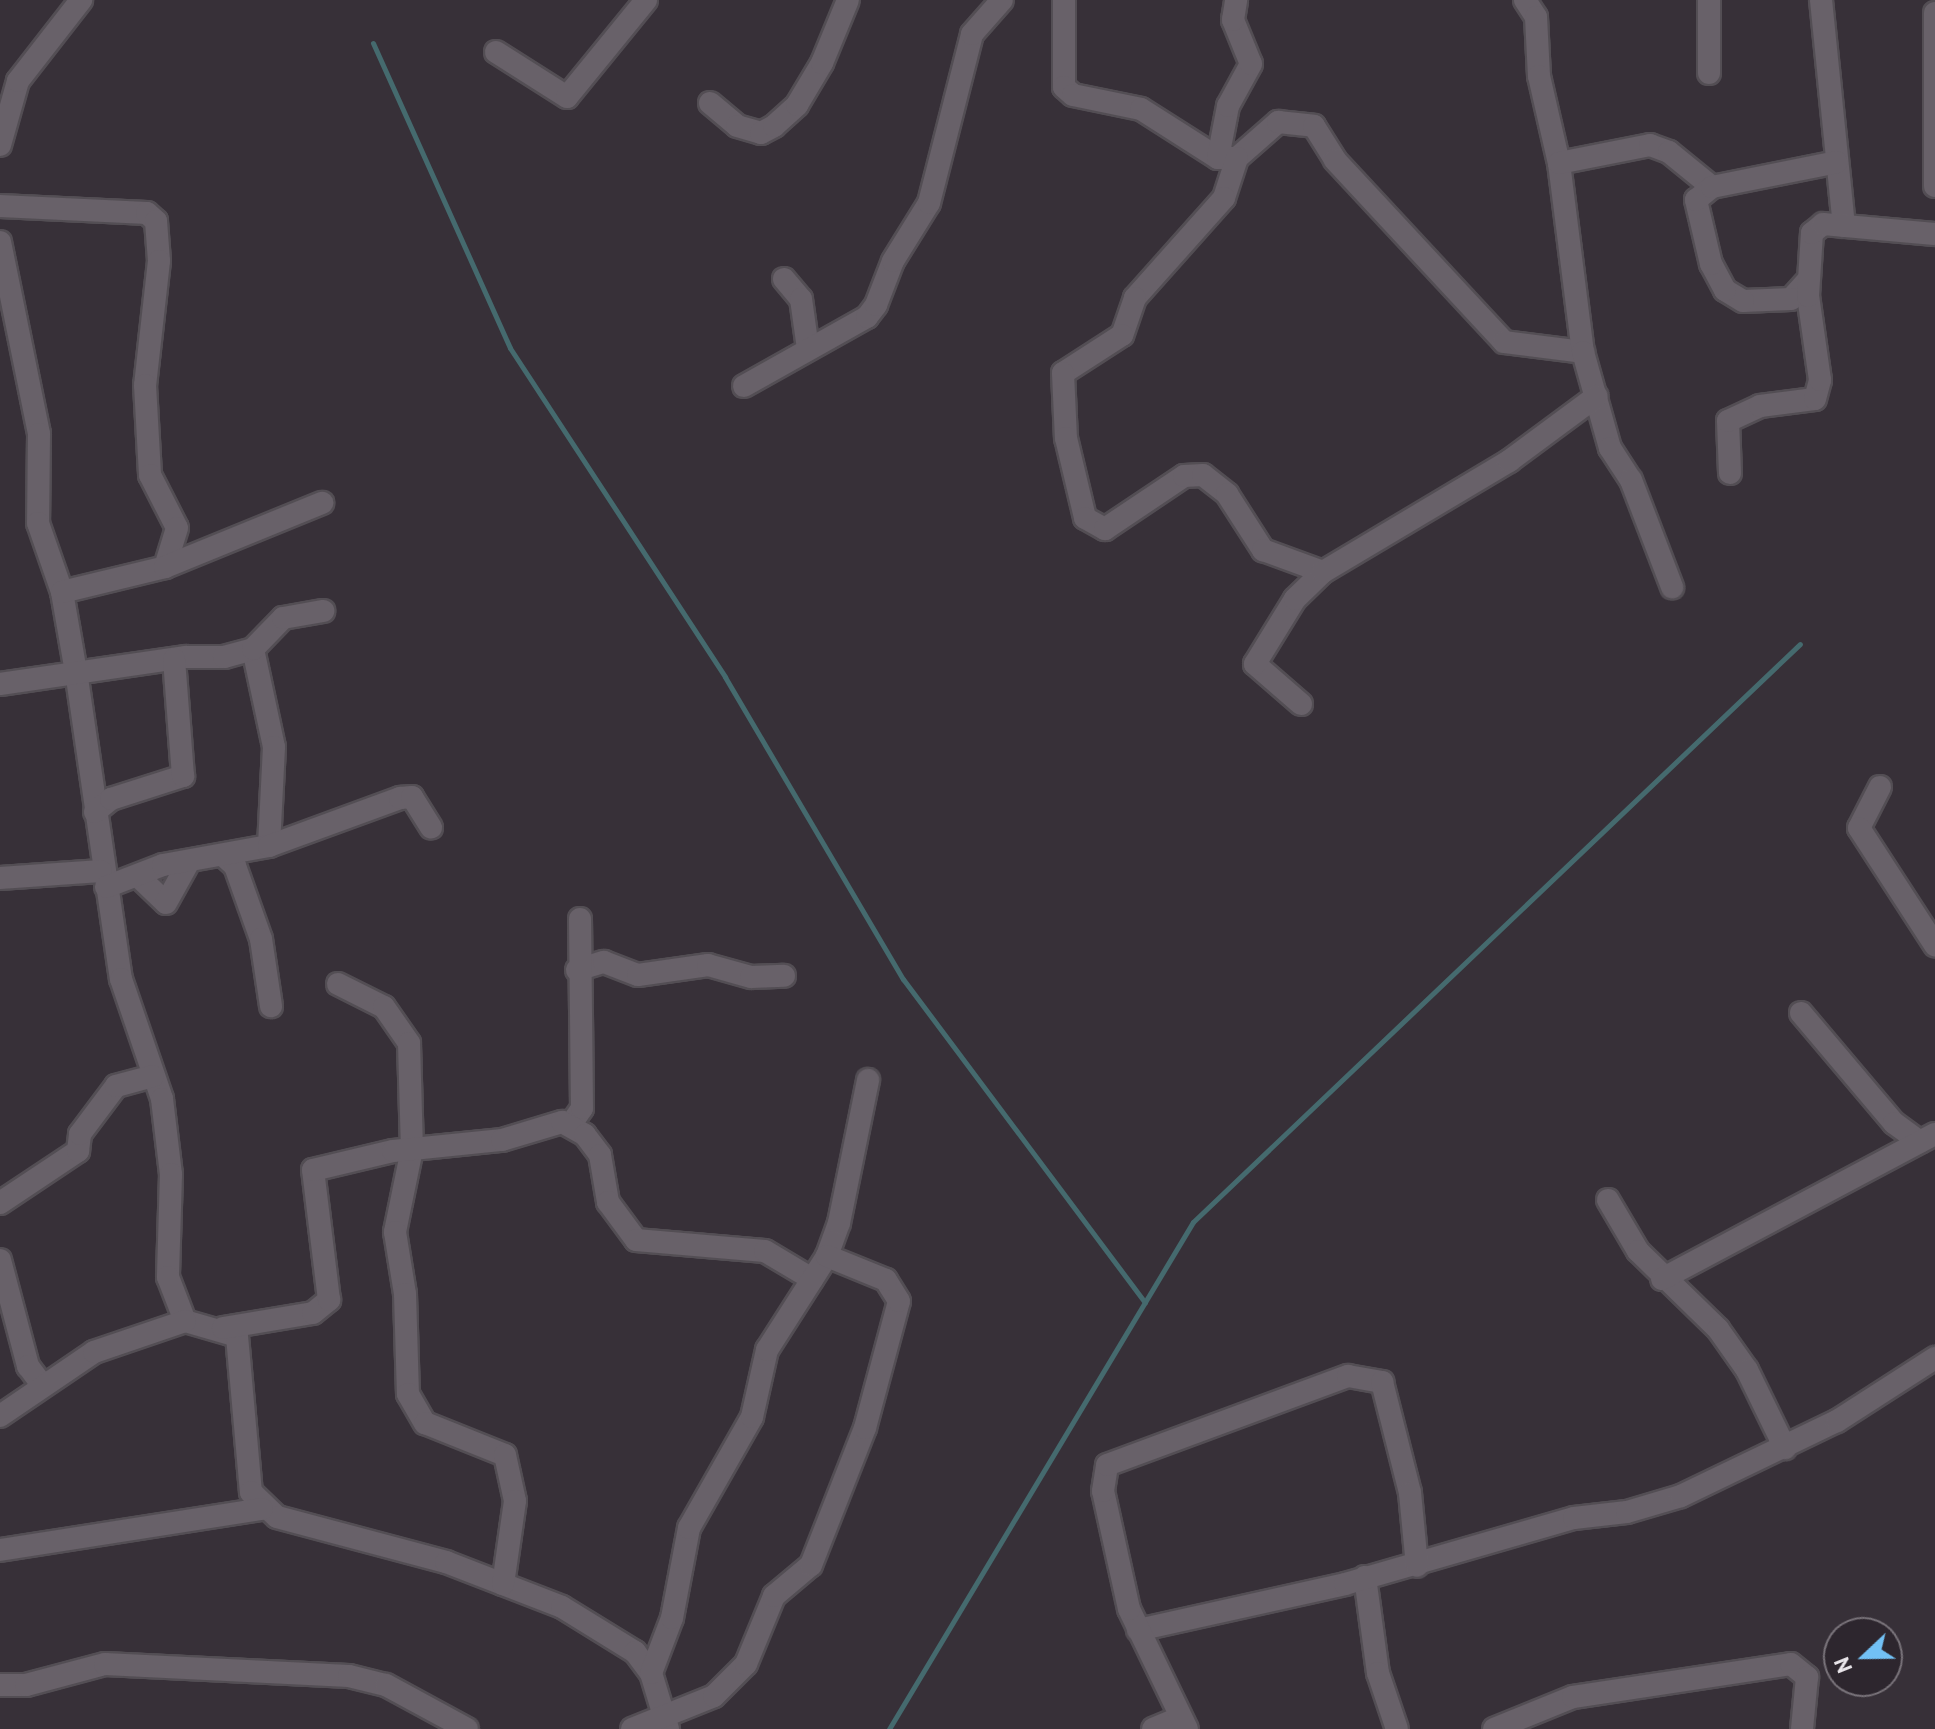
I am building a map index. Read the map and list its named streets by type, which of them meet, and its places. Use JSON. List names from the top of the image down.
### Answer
{
  "north": "left"
}
